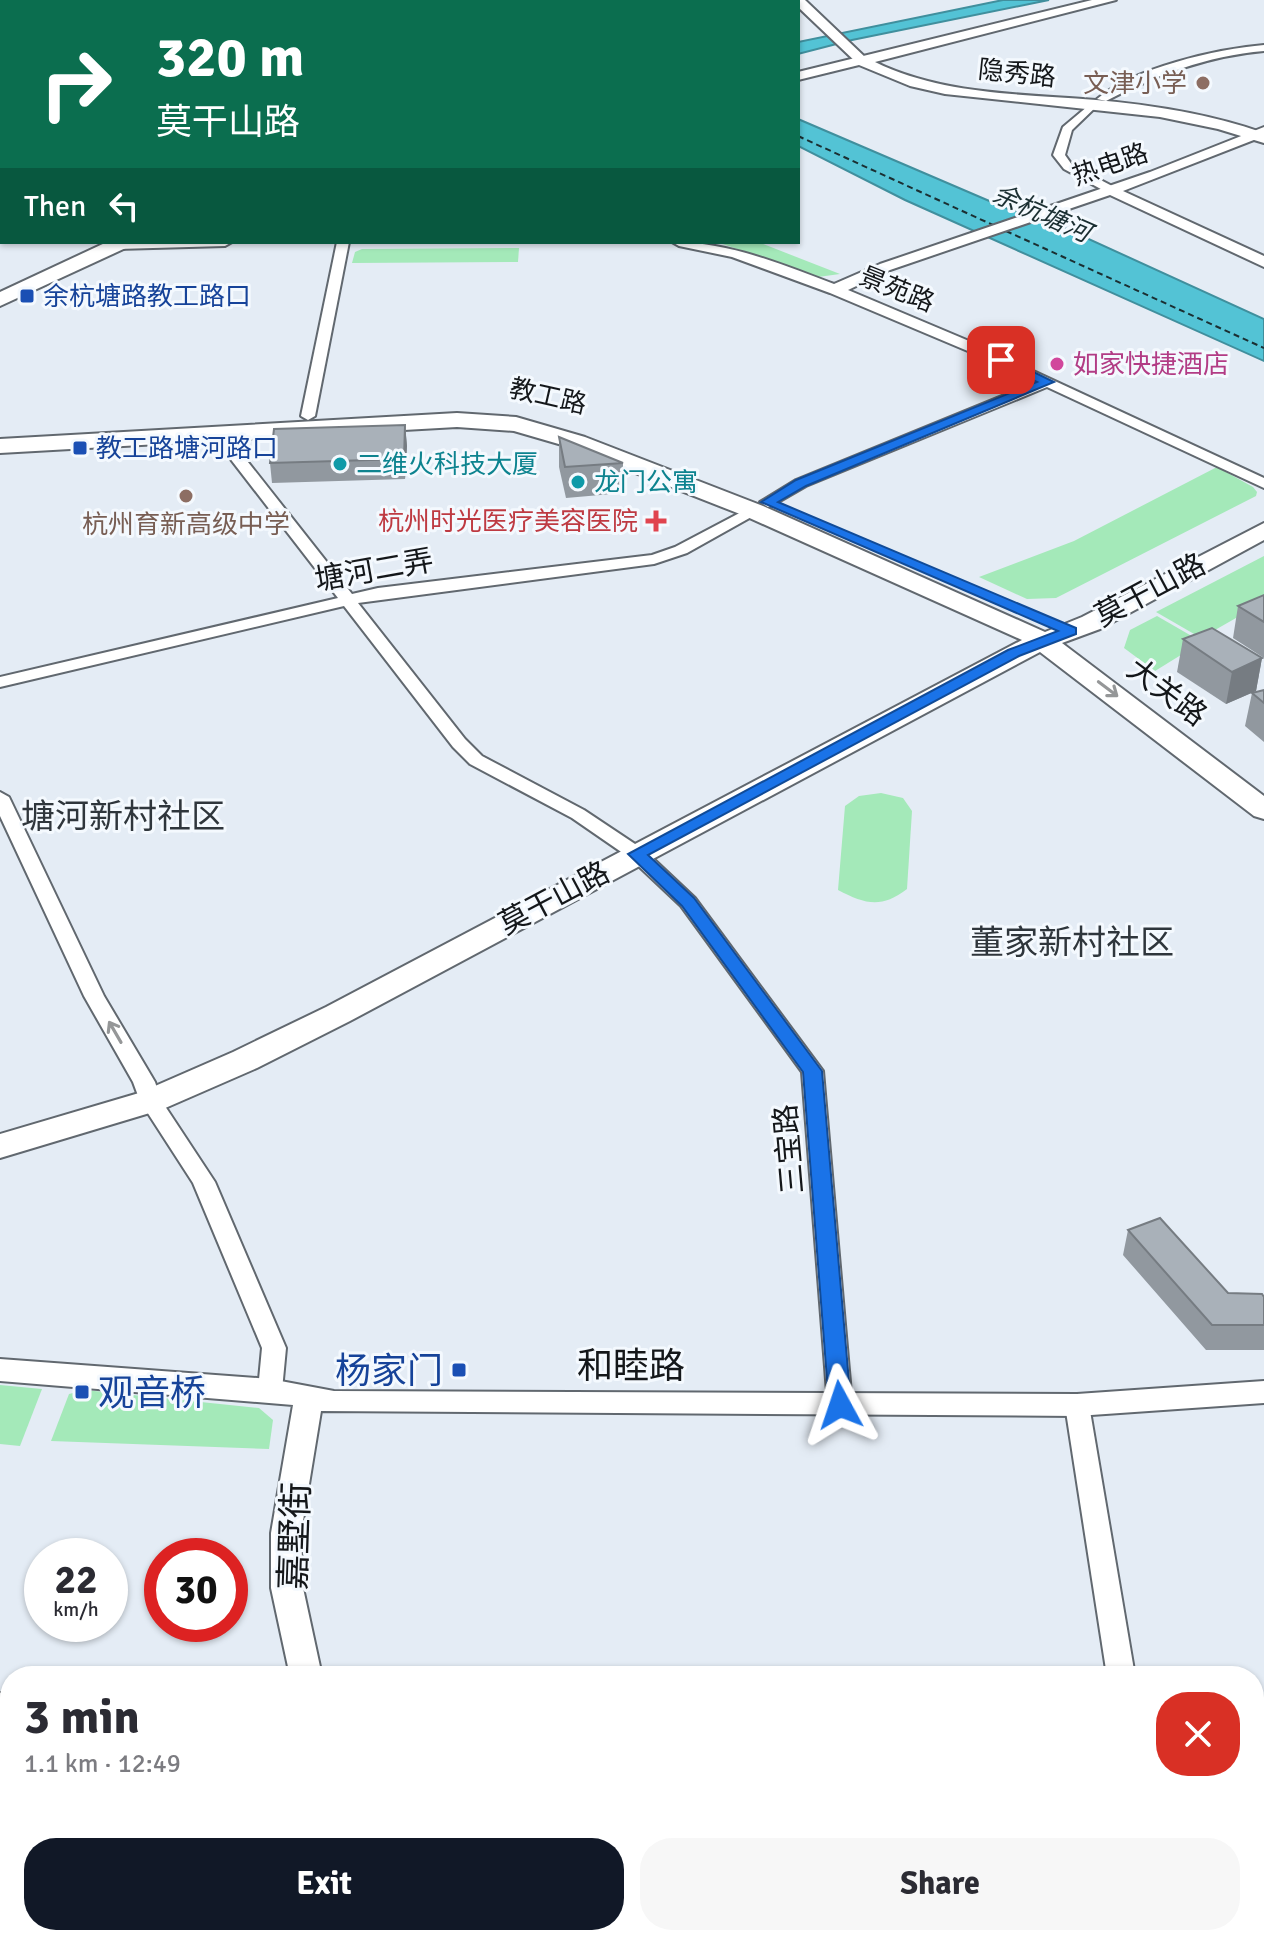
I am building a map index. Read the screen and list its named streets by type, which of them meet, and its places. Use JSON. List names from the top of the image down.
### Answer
{
  "streets": {
    "main road": [
      "隐秀路",
      "教工路",
      "莫干山路",
      "大关路"
    ],
    "street": [
      "热电路",
      "景苑路",
      "塘河二弄",
      "三宝路",
      "和睦路",
      "嘉墅街"
    ]
  },
  "crossings": [
    ["隐秀路", "热电路"],
    ["热电路", "景苑路"],
    ["景苑路", "塘河二弄"],
    ["教工路", "塘河二弄"],
    ["教工路", "莫干山路"],
    ["教工路", "大关路"],
    ["教工路", "三宝路"],
    ["塘河二弄", "三宝路"],
    ["莫干山路", "大关路"],
    ["莫干山路", "三宝路"],
    ["三宝路", "和睦路"],
    ["和睦路", "嘉墅街"]
  ],
  "districts": ["塘河新村社区", "董家新村社区"],
  "water": ["余杭塘河"],
  "places": {
    "other": [
      "文津小学",
      "如家快捷酒店",
      "二维火科技大厦",
      "龙门公寓",
      "杭州育新高级中学"
    ],
    "transit": [
      "余杭塘路教工路口",
      "教工路塘河路口",
      "杨家门",
      "观音桥"
    ],
    "health": ["杭州时光医疗美容医院"]
  },
  "page": {
    "turn": ["320 m", "莫干山路"],
    "then": "Then",
    "speed": "22 km/h",
    "limit": "30",
    "heading": ["3 min", "1.1 km · 12:49"],
    "buttons": ["Exit", "Share"]
  }
}
